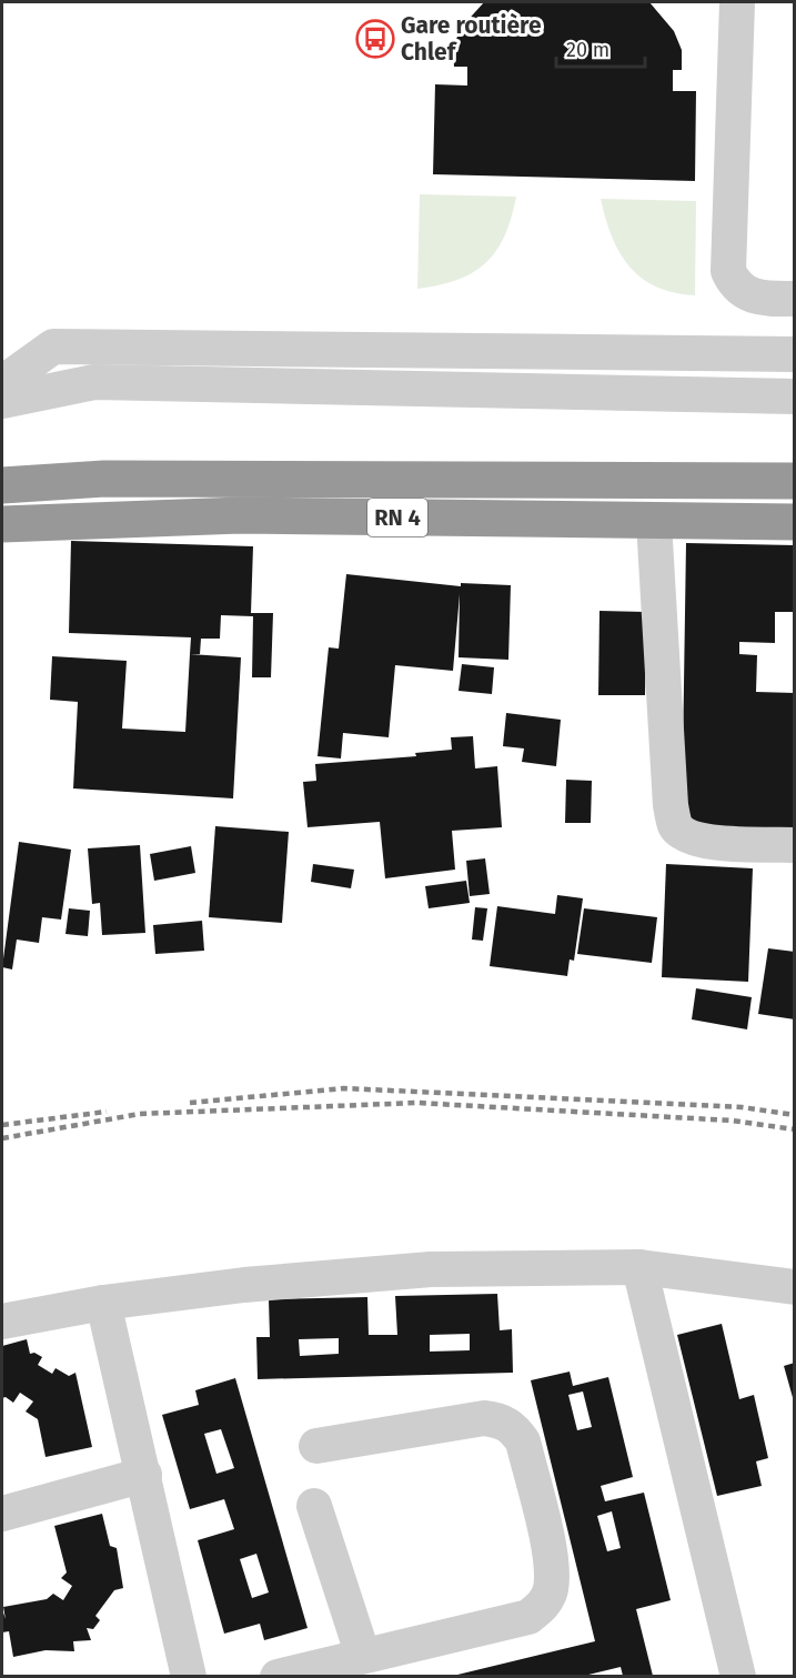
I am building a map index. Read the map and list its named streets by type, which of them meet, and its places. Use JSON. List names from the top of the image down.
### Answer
{
  "streets": {
    "highway": ["RN 4"]
  },
  "places": {
    "bus stop": ["Gare routière Chlef"]
  },
  "scale_bar": "20 m"
}
